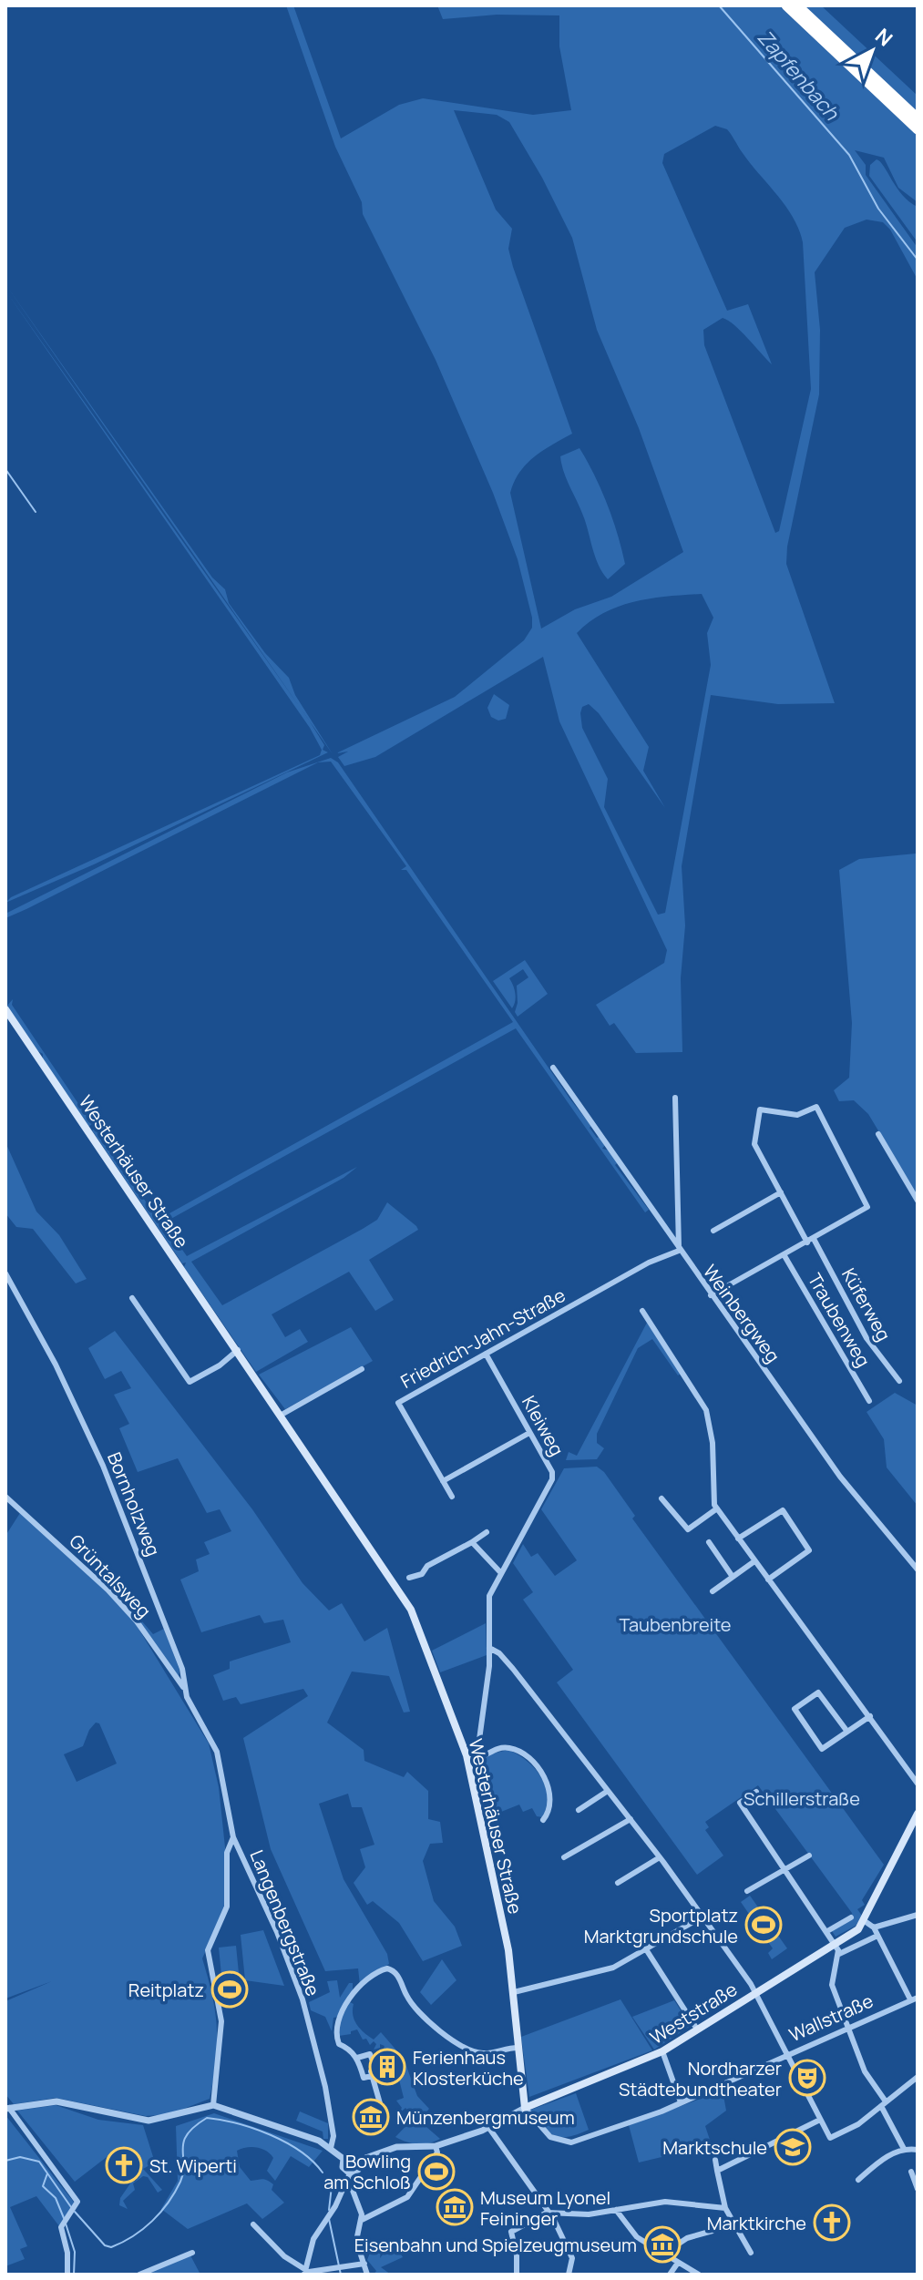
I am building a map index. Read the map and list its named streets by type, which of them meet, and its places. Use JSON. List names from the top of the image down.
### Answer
{
  "streets": {
    "main road": ["Westerhäuser Straße", "Weststraße"],
    "street": [
      "Küferweg",
      "Weinbergweg",
      "Traubenweg",
      "Friedrich-Jahn-Straße",
      "Kleiweg",
      "Bornholzweg",
      "Grüntalsweg",
      "Langenbergstraße",
      "Wallstraße"
    ]
  },
  "crossings": [
    ["Westerhäuser Straße", "Weststraße"],
    ["Westerhäuser Straße", "Wallstraße"],
    ["Weinbergweg", "Friedrich-Jahn-Straße"],
    ["Friedrich-Jahn-Straße", "Kleiweg"],
    ["Bornholzweg", "Grüntalsweg"],
    ["Bornholzweg", "Langenbergstraße"],
    ["Weststraße", "Wallstraße"]
  ],
  "water": ["Zapfenbach"],
  "parks": ["Taubenbreite", "Schillerstraße"],
  "places": {
    "sports": ["Sportplatz Marktgrundschule", "Reitplatz", "Bowling am Schloß"],
    "building": ["Ferienhaus Klosterküche"],
    "theatre": ["Nordharzer Städtebundtheater"],
    "museum": ["Münzenbergmuseum", "Museum Lyonel Feininger", "Eisenbahn und Spielzeugmuseum"],
    "school or university": ["Marktschule"],
    "church": ["St. Wiperti", "Marktkirche"]
  },
  "north": "top right"
}
